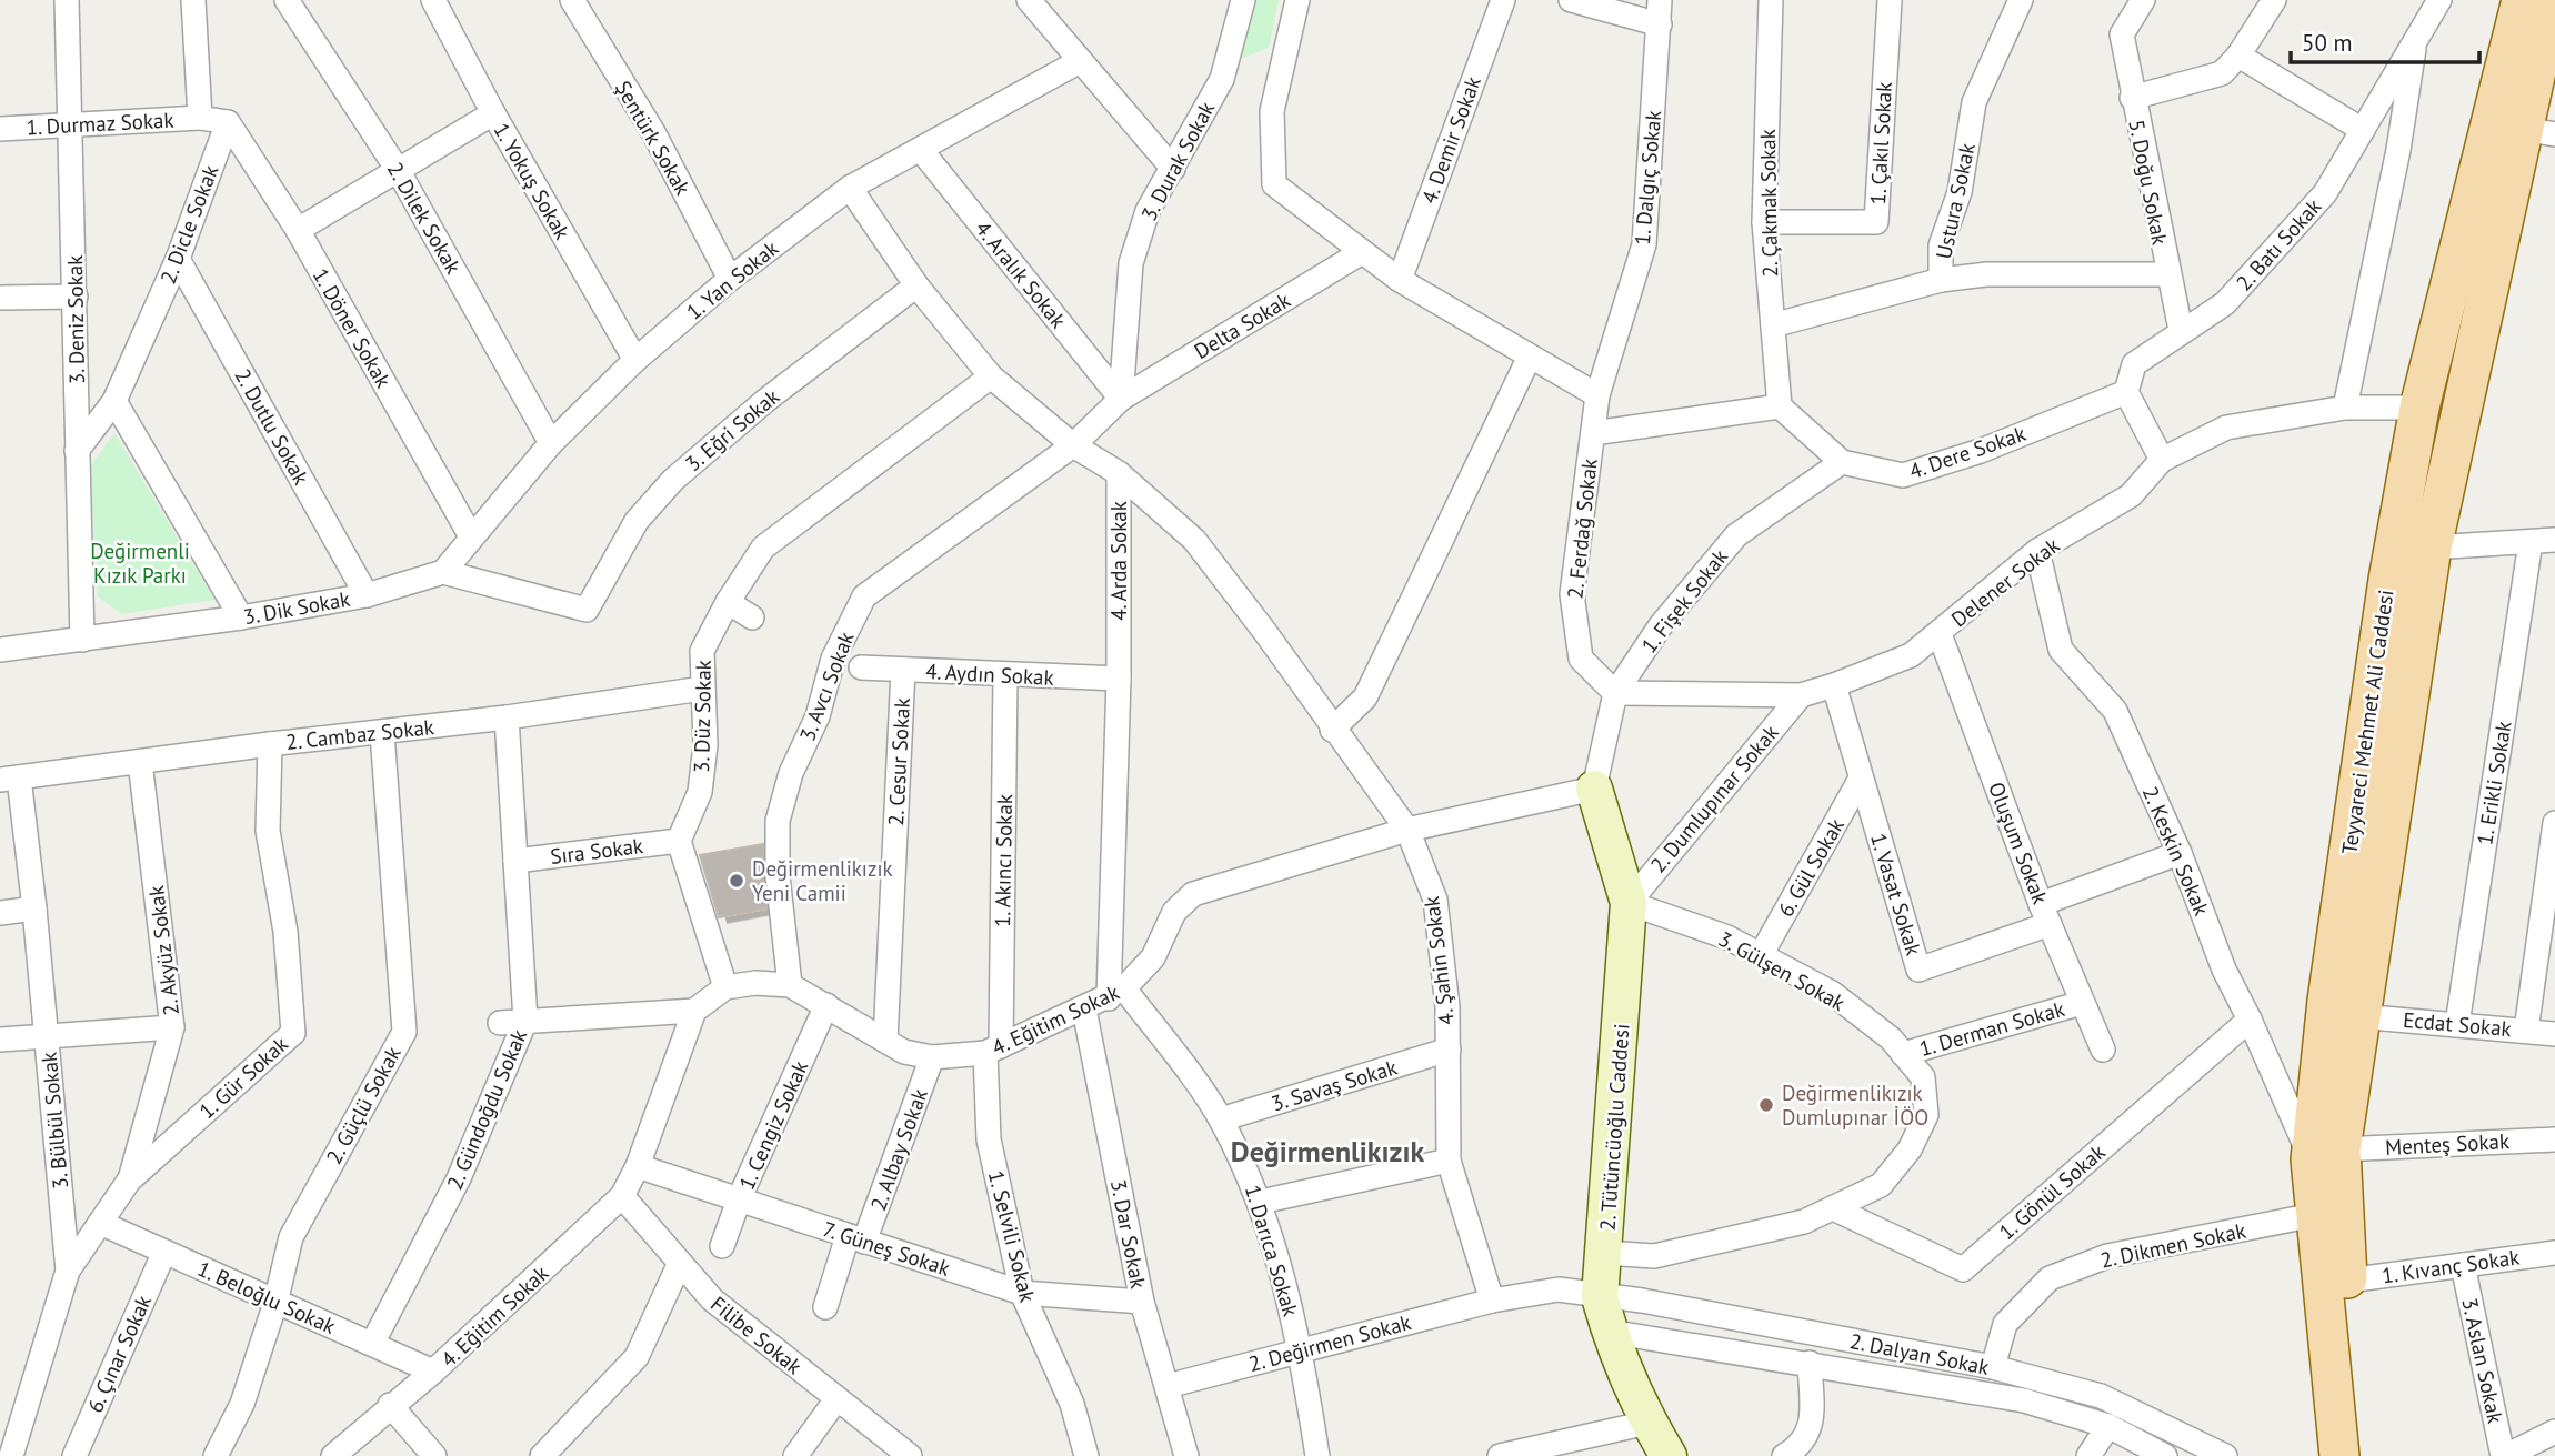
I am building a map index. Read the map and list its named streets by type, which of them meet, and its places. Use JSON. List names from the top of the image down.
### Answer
{
  "streets": {
    "main road": ["Teyyareci Mehmet Ali Caddesi"],
    "street": [
      "1. Durmaz Sokak",
      "Şentürk Sokak",
      "4. Demir Sokak",
      "1. Çakıl Sokak",
      "3. Durak Sokak",
      "1. Dalgıç Sokak",
      "1. Yokuş Sokak",
      "5. Doğu Sokak",
      "Ustura Sokak",
      "2. Çakmak Sokak",
      "2. Dilek Sokak",
      "2. Dicle Sokak",
      "2. Batı Sokak",
      "4. Aralık Sokak",
      "1. Yan Sokak",
      "3. Deniz Sokak",
      "Delta Sokak",
      "1. Döner Sokak",
      "2. Dutlu Sokak",
      "3. Eğri Sokak",
      "4. Dere Sokak",
      "2. Ferdağ Sokak",
      "4. Arda Sokak",
      "Delener Sokak",
      "1. Fişek Sokak",
      "3. Dik Sokak",
      "4. Aydın Sokak",
      "3. Avcı Sokak",
      "3. Düz Sokak",
      "2. Cambaz Sokak",
      "2. Cesur Sokak",
      "1. Erikli Sokak",
      "2. Dumlupınar Sokak",
      "Oluşum Sokak",
      "Sıra Sokak",
      "2. Keskin Sokak",
      "1. Akıncı Sokak",
      "6. Gül Sokak",
      "1. Vasat Sokak",
      "2. Akyüz Sokak",
      "4. Şahin Sokak",
      "3. Gülşen Sokak",
      "4. Eğitim Sokak",
      "Ecdat Sokak",
      "1. Derman Sokak",
      "1. Gür Sokak",
      "3. Savaş Sokak",
      "2. Güçlü Sokak",
      "2. Gündoğdu Sokak",
      "3. Bülbül Sokak",
      "1. Cengiz Sokak",
      "2. Tütüncüoğlu Caddesi",
      "Menteş Sokak",
      "2. Albay Sokak",
      "1. Gönül Sokak",
      "3. Dar Sokak",
      "1. Selvili Sokak",
      "2. Dikmen Sokak",
      "7. Güneş Sokak",
      "1. Darıca Sokak",
      "1. Kıvanç Sokak",
      "1. Beloğlu Sokak",
      "Filibe Sokak",
      "2. Değirmen Sokak",
      "6. Çınar Sokak",
      "2. Dalyan Sokak",
      "3. Aslan Sokak"
    ]
  },
  "crossings": [
    ["1. Durmaz Sokak", "3. Deniz Sokak"],
    ["Şentürk Sokak", "1. Yan Sokak"],
    ["1. Çakıl Sokak", "2. Çakmak Sokak"],
    ["3. Durak Sokak", "4. Aralık Sokak"],
    ["3. Durak Sokak", "Delta Sokak"],
    ["1. Dalgıç Sokak", "2. Ferdağ Sokak"],
    ["1. Yokuş Sokak", "1. Yan Sokak"],
    ["5. Doğu Sokak", "Ustura Sokak"],
    ["5. Doğu Sokak", "2. Batı Sokak"],
    ["2. Çakmak Sokak", "4. Dere Sokak"],
    ["2. Dilek Sokak", "1. Yan Sokak"],
    ["2. Dicle Sokak", "3. Deniz Sokak"],
    ["2. Dicle Sokak", "1. Döner Sokak"],
    ["2. Dicle Sokak", "2. Dutlu Sokak"],
    ["2. Batı Sokak", "4. Dere Sokak"],
    ["4. Aralık Sokak", "1. Yan Sokak"],
    ["4. Aralık Sokak", "Delta Sokak"],
    ["1. Yan Sokak", "1. Döner Sokak"],
    ["1. Yan Sokak", "3. Eğri Sokak"],
    ["1. Yan Sokak", "4. Arda Sokak"],
    ["1. Yan Sokak", "3. Dik Sokak"],
    ["3. Deniz Sokak", "3. Dik Sokak"],
    ["2. Dutlu Sokak", "3. Dik Sokak"],
    ["3. Eğri Sokak", "4. Arda Sokak"],
    ["3. Eğri Sokak", "3. Dik Sokak"],
    ["4. Dere Sokak", "1. Fişek Sokak"],
    ["2. Ferdağ Sokak", "Delener Sokak"],
    ["2. Ferdağ Sokak", "1. Fişek Sokak"],
    ["4. Arda Sokak", "4. Aydın Sokak"],
    ["4. Arda Sokak", "3. Avcı Sokak"],
    ["4. Arda Sokak", "3. Düz Sokak"],
    ["4. Arda Sokak", "4. Şahin Sokak"],
    ["4. Arda Sokak", "4. Eğitim Sokak"],
    ["4. Arda Sokak", "1. Darıca Sokak"],
    ["Delener Sokak", "1. Fişek Sokak"],
    ["Delener Sokak", "Teyyareci Mehmet Ali Caddesi"],
    ["Delener Sokak", "2. Dumlupınar Sokak"],
    ["Delener Sokak", "Oluşum Sokak"],
    ["Delener Sokak", "2. Keskin Sokak"],
    ["Delener Sokak", "1. Vasat Sokak"],
    ["1. Fişek Sokak", "4. Eğitim Sokak"],
    ["1. Fişek Sokak", "2. Tütüncüoğlu Caddesi"],
    ["4. Aydın Sokak", "2. Cesur Sokak"],
    ["4. Aydın Sokak", "1. Akıncı Sokak"],
    ["3. Avcı Sokak", "4. Eğitim Sokak"],
    ["3. Düz Sokak", "2. Cambaz Sokak"],
    ["3. Düz Sokak", "Sıra Sokak"],
    ["Teyyareci Mehmet Ali Caddesi", "2. Keskin Sokak"],
    ["Teyyareci Mehmet Ali Caddesi", "Ecdat Sokak"],
    ["Teyyareci Mehmet Ali Caddesi", "Menteş Sokak"],
    ["Teyyareci Mehmet Ali Caddesi", "2. Dikmen Sokak"],
    ["Teyyareci Mehmet Ali Caddesi", "1. Kıvanç Sokak"],
    ["2. Cambaz Sokak", "2. Akyüz Sokak"],
    ["2. Cambaz Sokak", "1. Gür Sokak"],
    ["2. Cambaz Sokak", "2. Güçlü Sokak"],
    ["2. Cambaz Sokak", "2. Gündoğdu Sokak"],
    ["2. Cambaz Sokak", "3. Bülbül Sokak"],
    ["2. Cesur Sokak", "4. Eğitim Sokak"],
    ["1. Erikli Sokak", "Ecdat Sokak"],
    ["2. Dumlupınar Sokak", "3. Gülşen Sokak"],
    ["2. Dumlupınar Sokak", "2. Tütüncüoğlu Caddesi"],
    ["Oluşum Sokak", "1. Vasat Sokak"],
    ["Oluşum Sokak", "1. Derman Sokak"],
    ["Sıra Sokak", "2. Gündoğdu Sokak"],
    ["2. Keskin Sokak", "1. Vasat Sokak"],
    ["2. Keskin Sokak", "Menteş Sokak"],
    ["2. Keskin Sokak", "1. Gönül Sokak"],
    ["1. Akıncı Sokak", "4. Eğitim Sokak"],
    ["1. Akıncı Sokak", "1. Selvili Sokak"],
    ["6. Gül Sokak", "1. Vasat Sokak"],
    ["6. Gül Sokak", "3. Gülşen Sokak"],
    ["2. Akyüz Sokak", "1. Gür Sokak"],
    ["4. Şahin Sokak", "4. Eğitim Sokak"],
    ["4. Şahin Sokak", "3. Savaş Sokak"],
    ["4. Şahin Sokak", "2. Değirmen Sokak"],
    ["3. Gülşen Sokak", "1. Derman Sokak"],
    ["3. Gülşen Sokak", "2. Tütüncüoğlu Caddesi"],
    ["3. Gülşen Sokak", "1. Gönül Sokak"],
    ["4. Eğitim Sokak", "1. Cengiz Sokak"],
    ["4. Eğitim Sokak", "2. Tütüncüoğlu Caddesi"],
    ["4. Eğitim Sokak", "2. Albay Sokak"],
    ["4. Eğitim Sokak", "3. Dar Sokak"],
    ["4. Eğitim Sokak", "1. Selvili Sokak"],
    ["4. Eğitim Sokak", "7. Güneş Sokak"],
    ["4. Eğitim Sokak", "1. Darıca Sokak"],
    ["4. Eğitim Sokak", "1. Beloğlu Sokak"],
    ["4. Eğitim Sokak", "Filibe Sokak"],
    ["1. Gür Sokak", "3. Bülbül Sokak"],
    ["1. Gür Sokak", "1. Beloğlu Sokak"],
    ["3. Savaş Sokak", "1. Darıca Sokak"],
    ["2. Güçlü Sokak", "1. Beloğlu Sokak"],
    ["2. Gündoğdu Sokak", "1. Beloğlu Sokak"],
    ["1. Cengiz Sokak", "7. Güneş Sokak"],
    ["2. Tütüncüoğlu Caddesi", "2. Dalyan Sokak"],
    ["2. Albay Sokak", "7. Güneş Sokak"],
    ["3. Dar Sokak", "7. Güneş Sokak"],
    ["3. Dar Sokak", "2. Değirmen Sokak"],
    ["1. Selvili Sokak", "7. Güneş Sokak"],
    ["2. Dikmen Sokak", "2. Dalyan Sokak"],
    ["1. Darıca Sokak", "2. Değirmen Sokak"],
    ["1. Kıvanç Sokak", "3. Aslan Sokak"],
    ["1. Beloğlu Sokak", "6. Çınar Sokak"]
  ],
  "districts": ["Değirmenlikızık"],
  "parks": ["Değirmenli Kızık Parkı"],
  "places": ["Değirmenlikızık Yeni Camii", "Değirmenlikızık Dumlupınar İÖO"],
  "scale_bar": "50 m"
}
